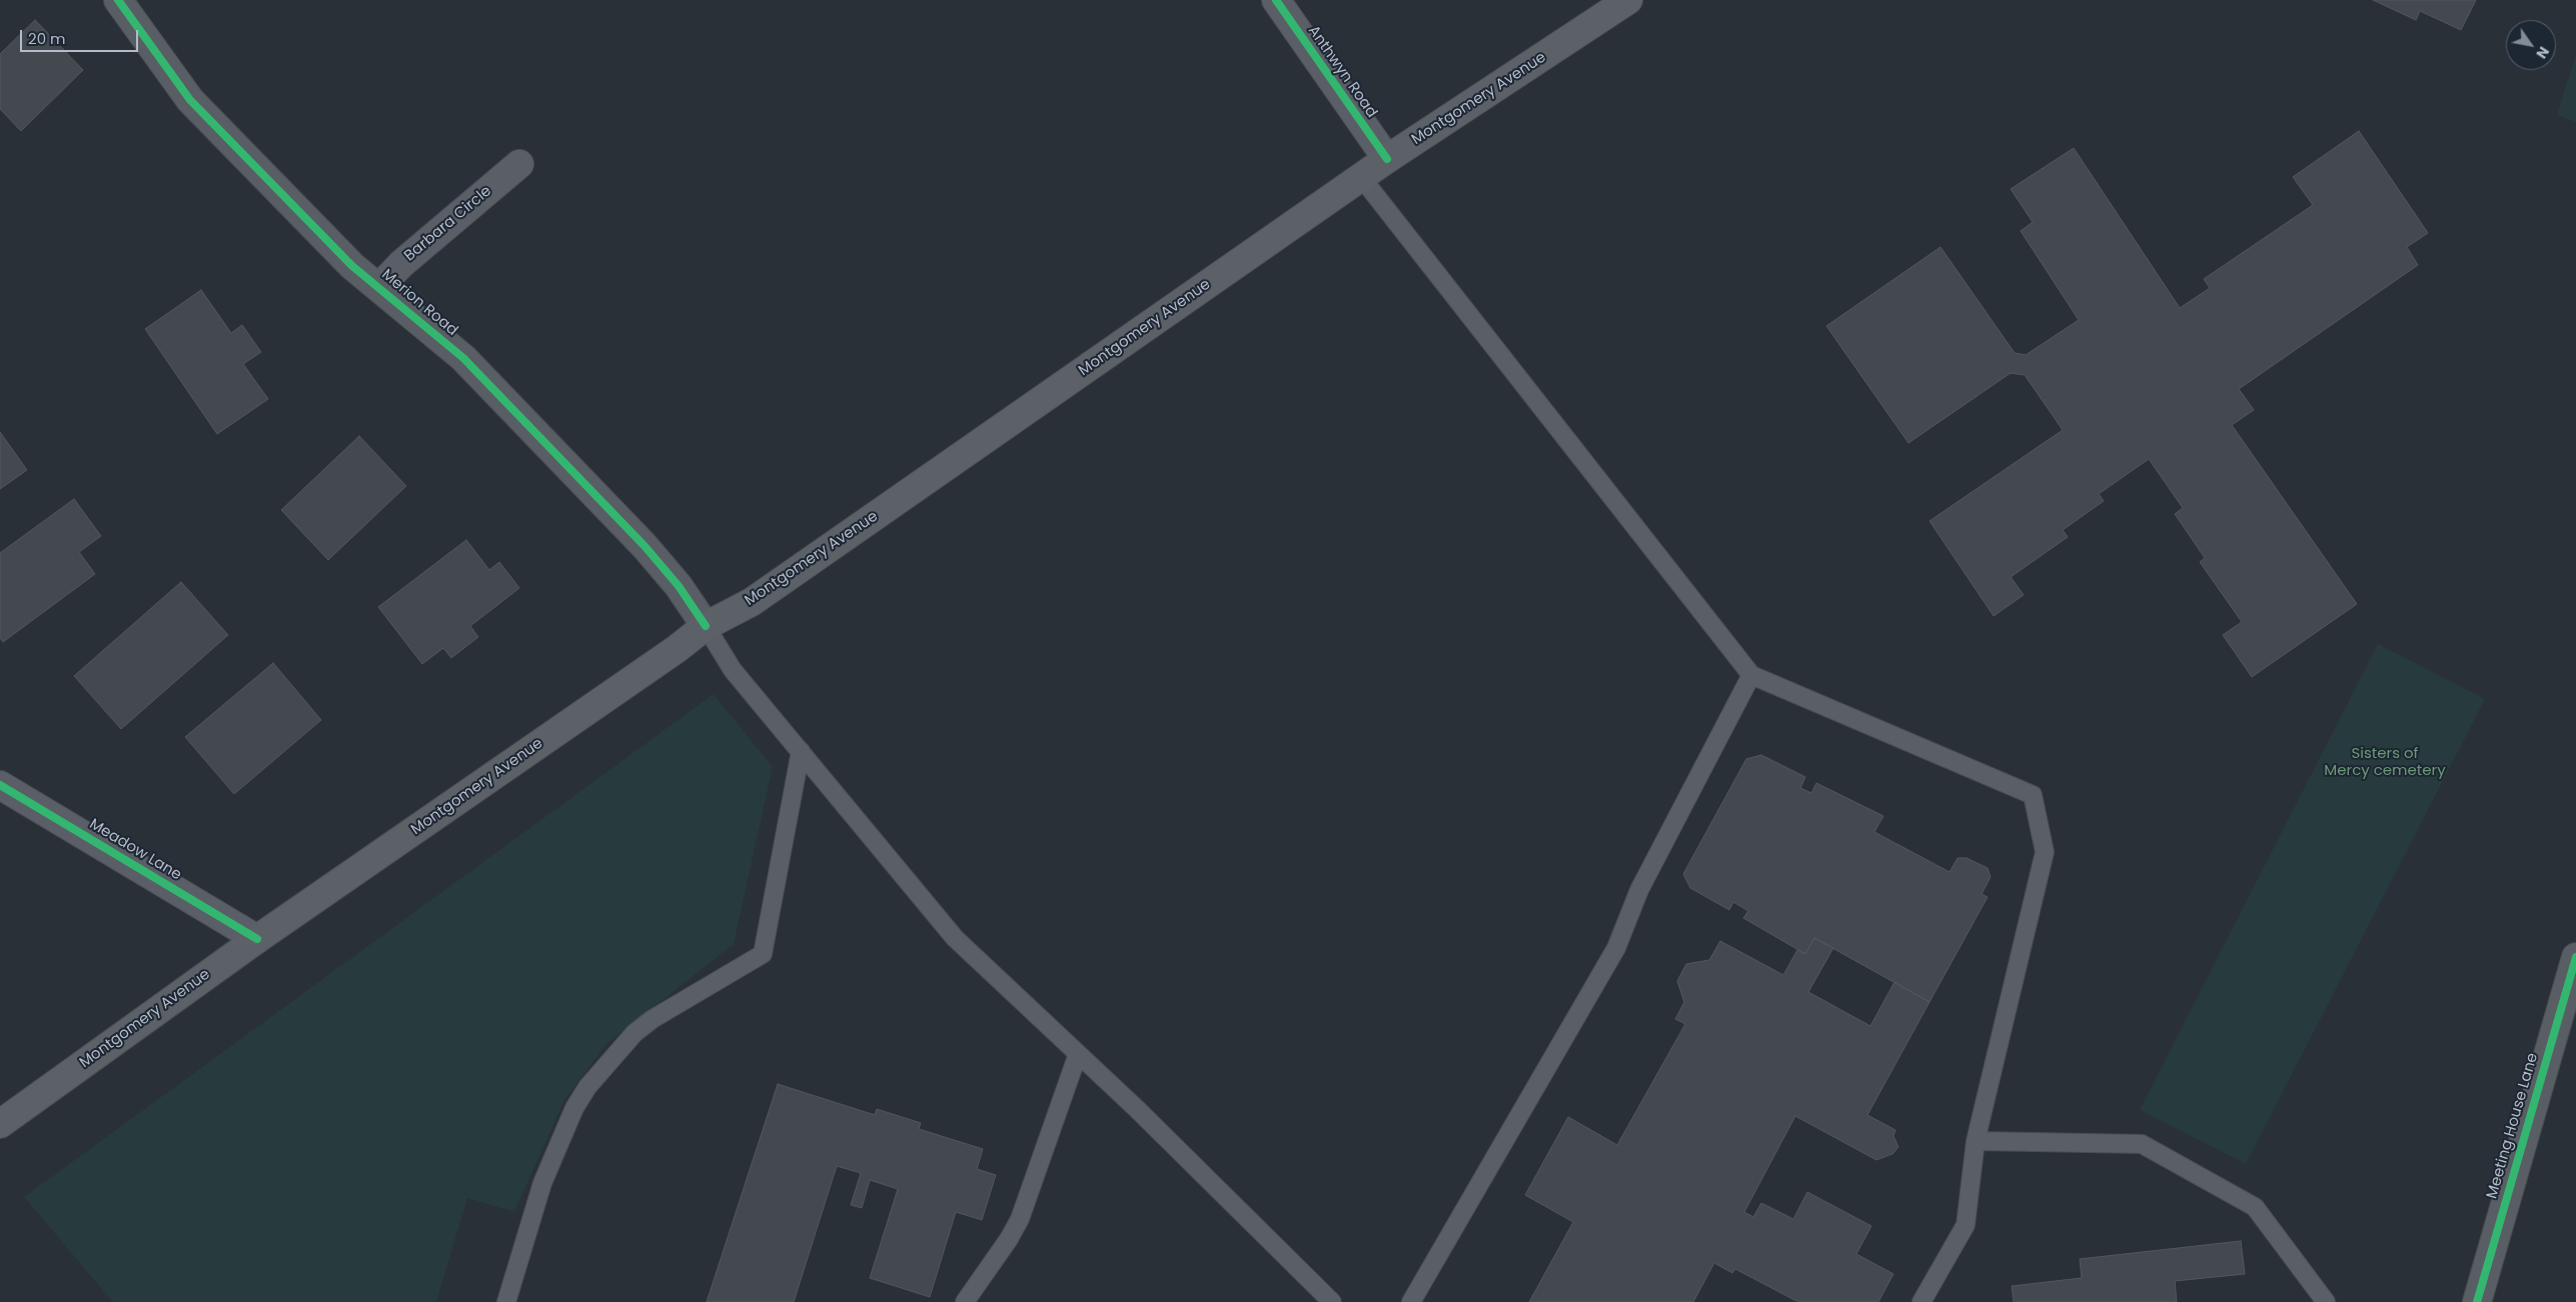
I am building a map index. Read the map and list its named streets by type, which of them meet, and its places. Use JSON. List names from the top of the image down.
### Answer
{
  "streets": {
    "main road": ["Montgomery Avenue"],
    "street": [
      "Anthwyn Road",
      "Barbara Circle",
      "Merion Road",
      "Meadow Lane",
      "Meeting House Lane"
    ]
  },
  "crossings": [
    ["Anthwyn Road", "Montgomery Avenue"],
    ["Montgomery Avenue", "Merion Road"],
    ["Montgomery Avenue", "Meadow Lane"],
    ["Barbara Circle", "Merion Road"]
  ],
  "parks": ["Sisters of Mercy cemetery"],
  "scale_bar": "20 m",
  "north": "bottom right"
}
